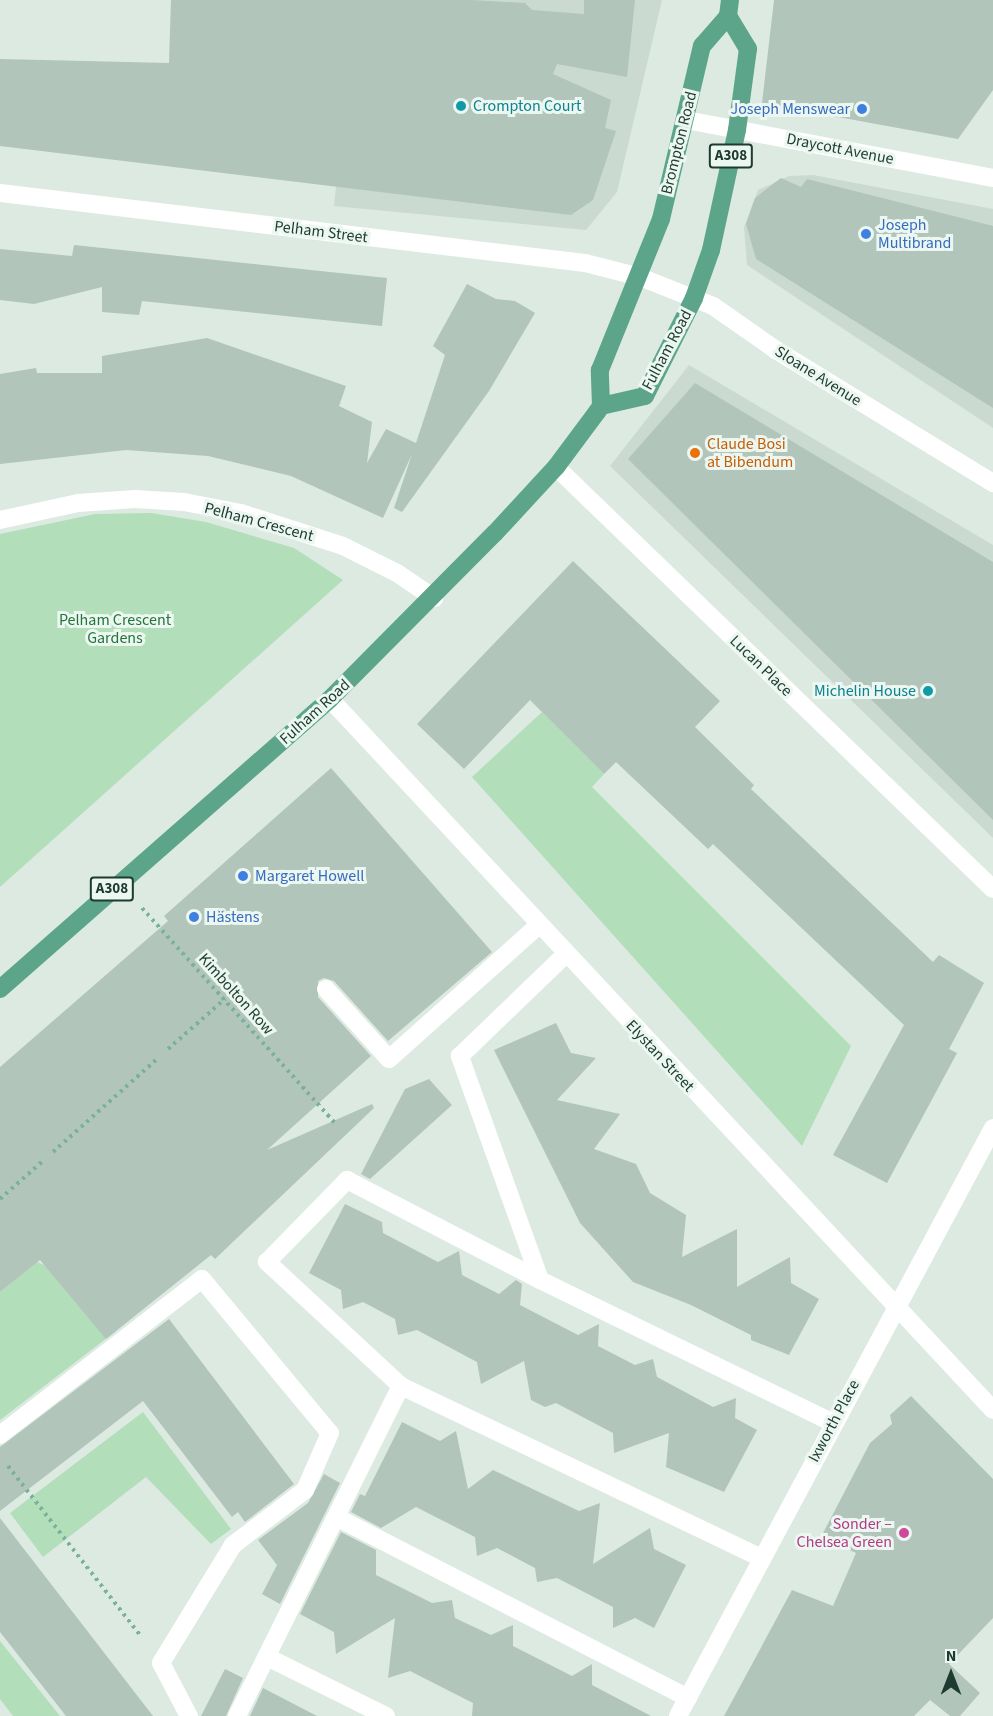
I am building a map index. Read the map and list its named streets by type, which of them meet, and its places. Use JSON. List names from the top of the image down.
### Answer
{
  "streets": {
    "main road": ["Brompton Road", "A308", "Fulham Road"],
    "street": [
      "Draycott Avenue",
      "Pelham Street",
      "Sloane Avenue",
      "Pelham Crescent",
      "Lucan Place",
      "Elystan Street",
      "Ixworth Place"
    ],
    "path": ["Kimbolton Row"]
  },
  "crossings": [
    ["Brompton Road", "Draycott Avenue"],
    ["Brompton Road", "A308"],
    ["Brompton Road", "Pelham Street"],
    ["Brompton Road", "Fulham Road"],
    ["Brompton Road", "Sloane Avenue"],
    ["A308", "Pelham Street"],
    ["A308", "Fulham Road"],
    ["A308", "Sloane Avenue"],
    ["Pelham Street", "Sloane Avenue"],
    ["Fulham Road", "Sloane Avenue"],
    ["Fulham Road", "Pelham Crescent"],
    ["Fulham Road", "Lucan Place"],
    ["Fulham Road", "Kimbolton Row"],
    ["Fulham Road", "Elystan Street"],
    ["Elystan Street", "Ixworth Place"]
  ],
  "parks": ["Pelham Crescent Gardens"],
  "places": [
    "Crompton Court",
    "Joseph Menswear",
    "Joseph Multibrand",
    "Claude Bosi at Bibendum",
    "Michelin House",
    "Margaret Howell",
    "Hästens",
    "Sonder – Chelsea Green"
  ],
  "north": "top"
}
